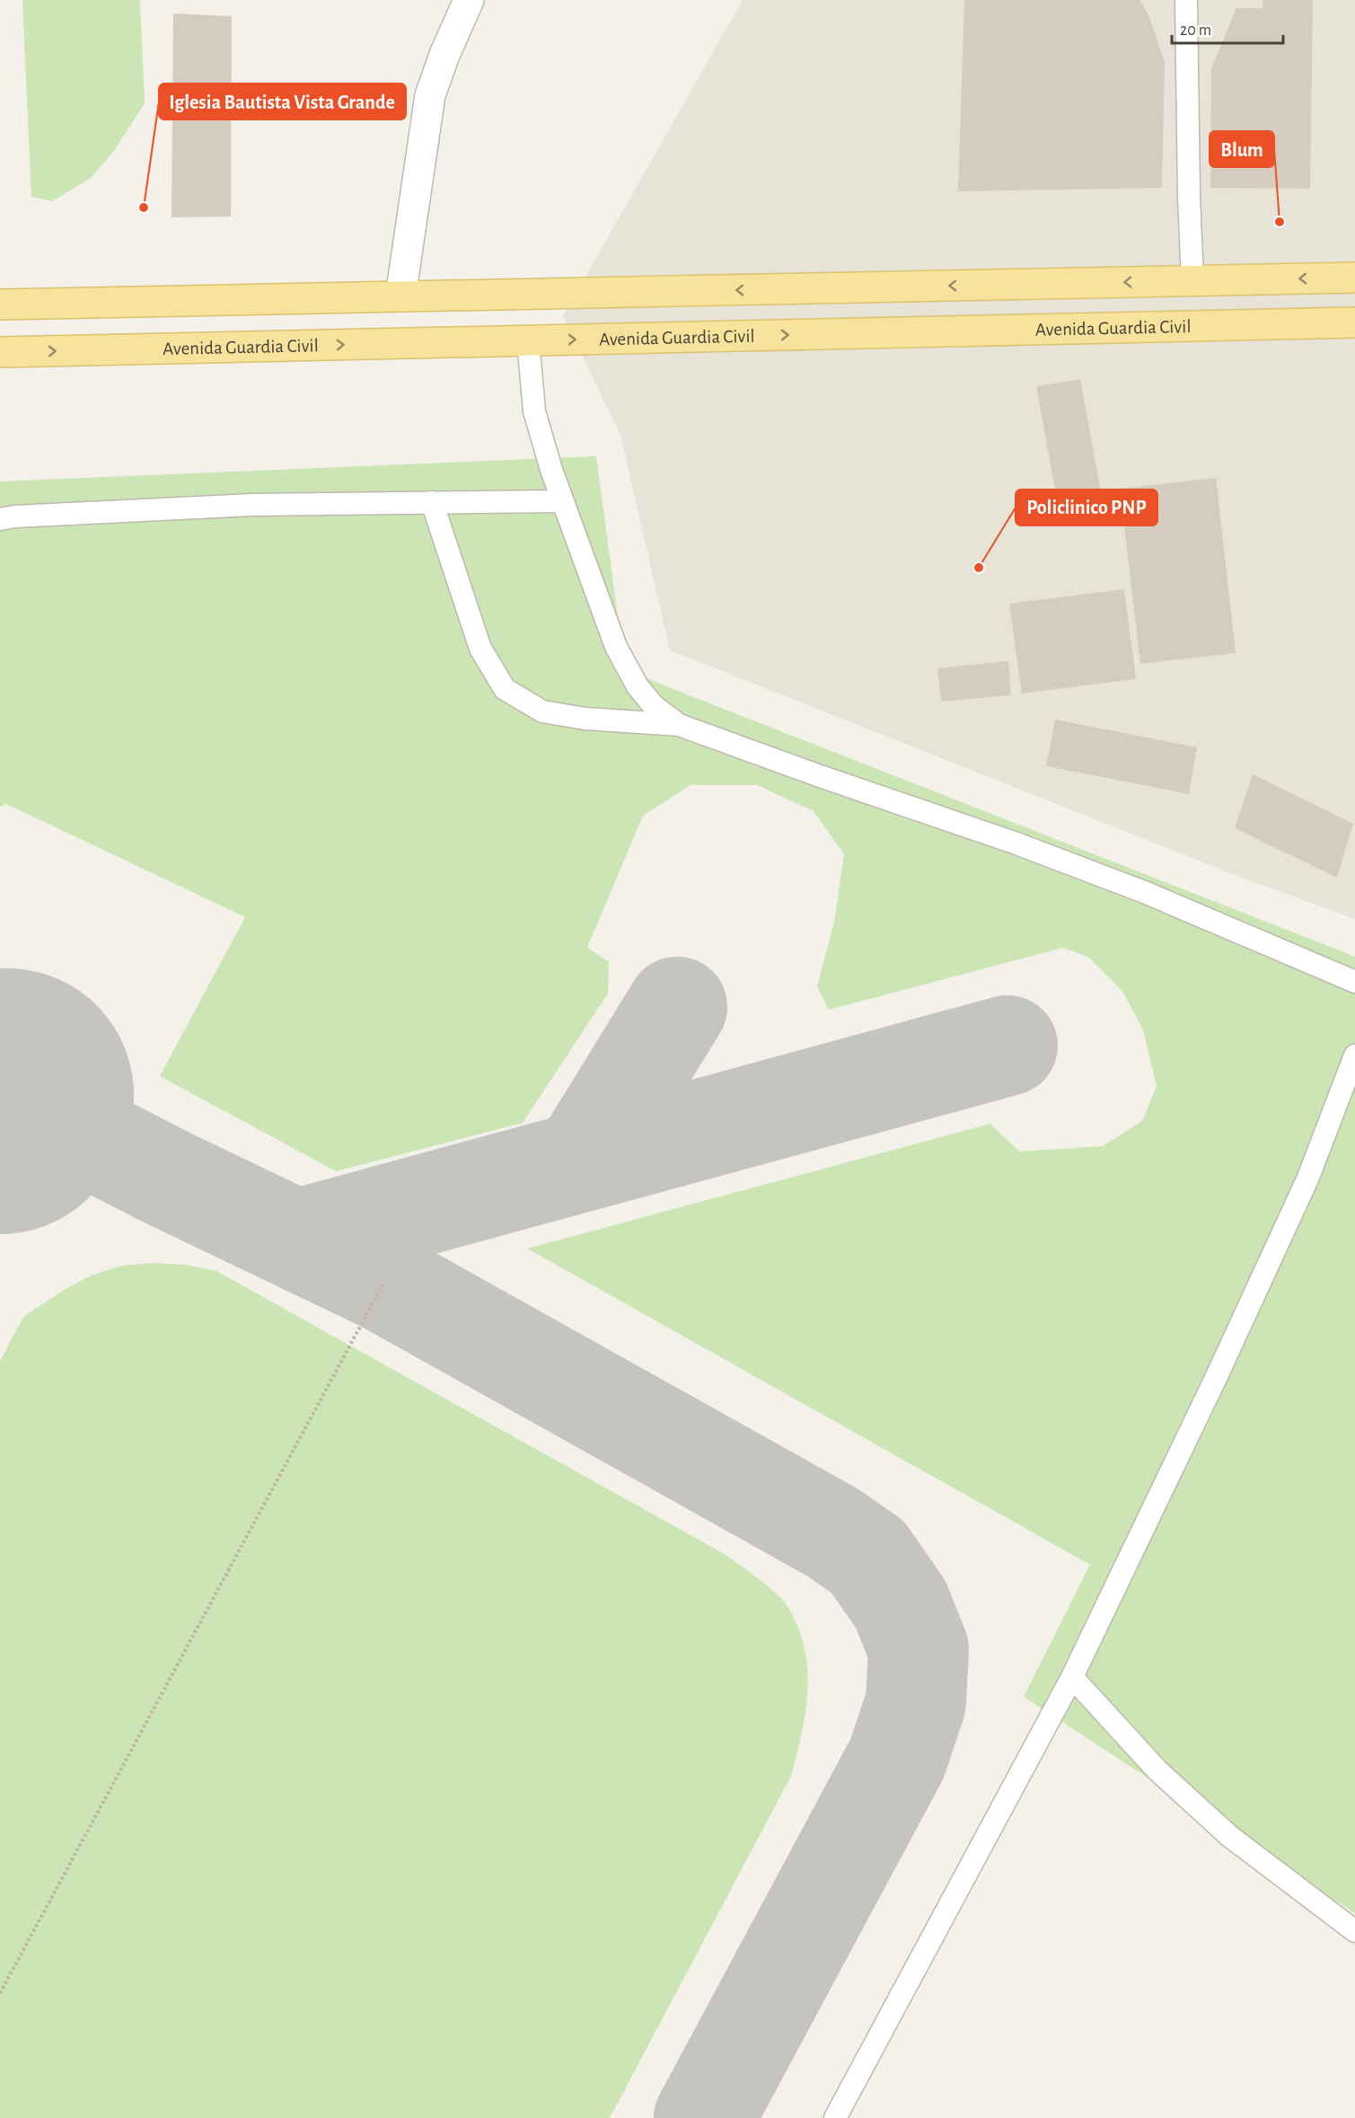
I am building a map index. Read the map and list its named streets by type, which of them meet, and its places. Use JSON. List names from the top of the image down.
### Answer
{
  "streets": {
    "main road": ["Avenida Guardia Civil"]
  },
  "places": ["Iglesia Bautista Vista Grande", "Blum", "Policlinico PNP"],
  "scale_bar": "20 m"
}
